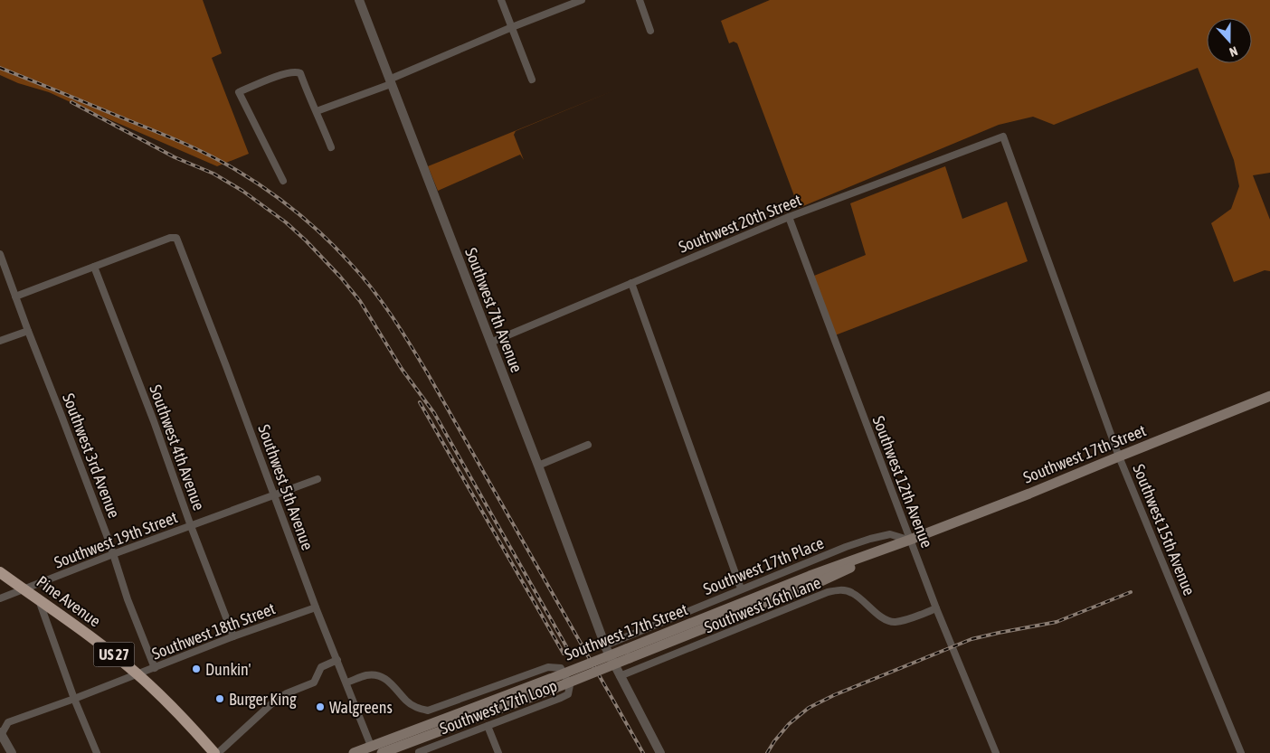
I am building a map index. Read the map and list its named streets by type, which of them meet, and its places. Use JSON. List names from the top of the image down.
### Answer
{
  "streets": {
    "highway": ["Pine Avenue", "US 27"],
    "main road": ["Southwest 17th Street"],
    "street": [
      "Southwest 20th Street",
      "Southwest 7th Avenue",
      "Southwest 4th Avenue",
      "Southwest 3rd Avenue",
      "Southwest 12th Avenue",
      "Southwest 5th Avenue",
      "Southwest 15th Avenue",
      "Southwest 19th Street",
      "Southwest 17th Place",
      "Southwest 16th Lane",
      "Southwest 18th Street",
      "Southwest 17th Loop"
    ]
  },
  "crossings": [
    ["Southwest 20th Street", "Southwest 7th Avenue"],
    ["Southwest 20th Street", "Southwest 12th Avenue"],
    ["Southwest 20th Street", "Southwest 15th Avenue"],
    ["Southwest 7th Avenue", "Southwest 17th Place"],
    ["Southwest 7th Avenue", "Southwest 16th Lane"],
    ["Southwest 4th Avenue", "Southwest 5th Avenue"],
    ["Southwest 4th Avenue", "Southwest 19th Street"],
    ["Southwest 4th Avenue", "Southwest 18th Street"],
    ["Southwest 17th Street", "Southwest 12th Avenue"],
    ["Southwest 17th Street", "Southwest 5th Avenue"],
    ["Southwest 17th Street", "Southwest 15th Avenue"],
    ["Southwest 17th Street", "Southwest 17th Place"],
    ["Southwest 3rd Avenue", "Southwest 19th Street"],
    ["Southwest 3rd Avenue", "Southwest 18th Street"],
    ["Southwest 12th Avenue", "Southwest 17th Place"],
    ["Southwest 12th Avenue", "Southwest 16th Lane"],
    ["Southwest 5th Avenue", "Southwest 19th Street"],
    ["Southwest 5th Avenue", "Southwest 18th Street"],
    ["Southwest 5th Avenue", "Southwest 17th Loop"],
    ["Southwest 19th Street", "Pine Avenue"],
    ["Pine Avenue", "Southwest 18th Street"]
  ],
  "places": ["Dunkin'", "Burger King", "Walgreens"],
  "north": "bottom"
}
